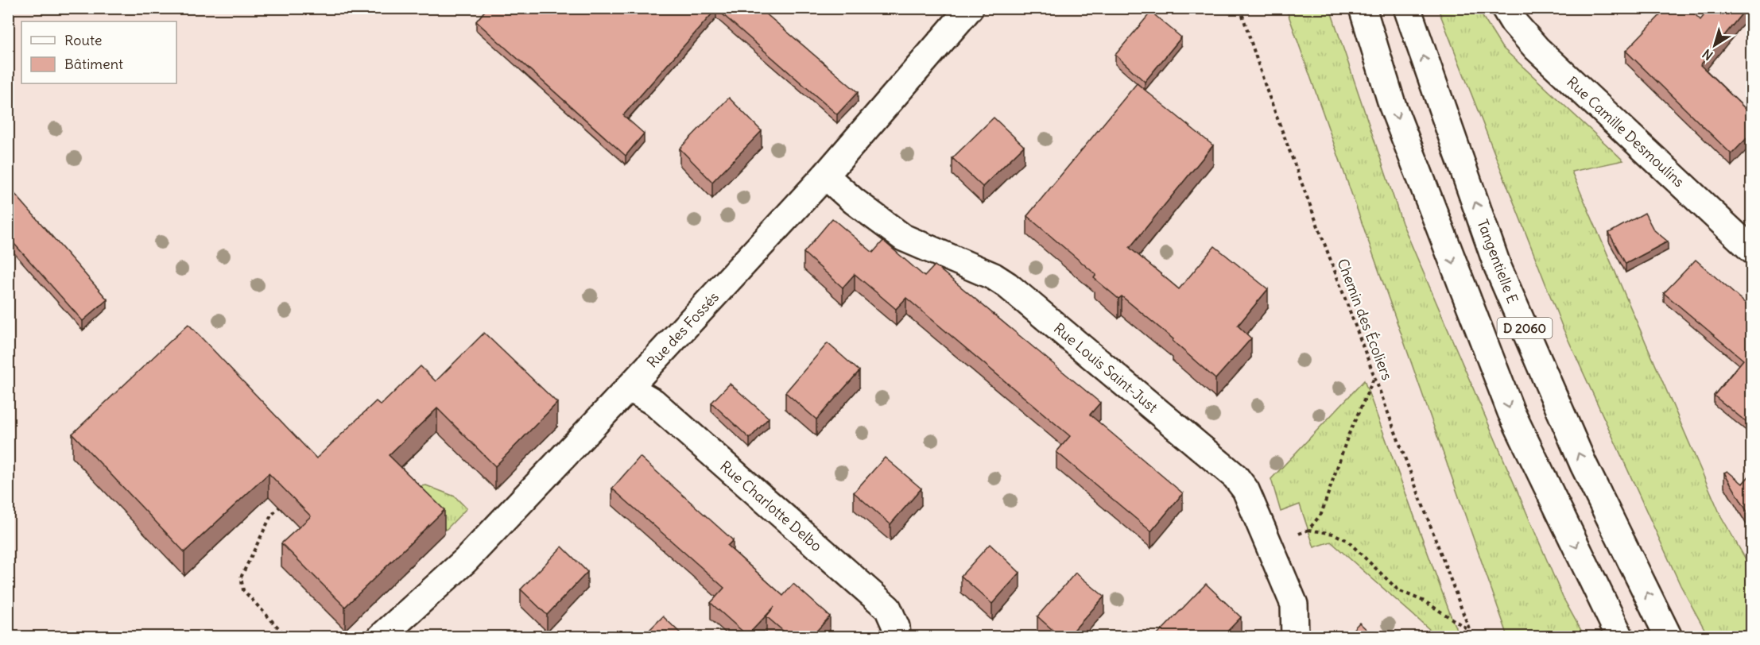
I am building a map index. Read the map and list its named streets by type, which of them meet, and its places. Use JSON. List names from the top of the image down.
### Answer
{
  "streets": {
    "street": [
      "Rue Camille Desmoulins",
      "Tangentielle E",
      "D 2060",
      "Rue des Fossés",
      "Rue Louis Saint-Just",
      "Rue Charlotte Delbo"
    ],
    "path": ["Chemin des Écoliers"]
  },
  "crossings": [
    ["Rue des Fossés", "Rue Louis Saint-Just"],
    ["Rue des Fossés", "Rue Charlotte Delbo"]
  ],
  "legend": ["Route", "Bâtiment"],
  "north": "bottom left"
}
